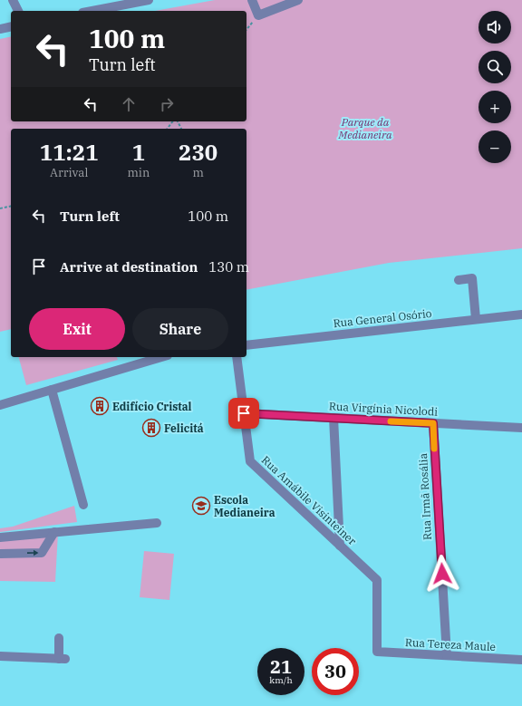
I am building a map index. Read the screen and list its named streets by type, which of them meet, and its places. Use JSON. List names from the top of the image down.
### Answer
{
  "streets": {
    "street": [
      "Rua General Osório",
      "Rua Virgínia Nicolodi",
      "Rua Irmã Rosália",
      "Rua Amábile Visinteiner",
      "Rua Tereza Maule"
    ]
  },
  "crossings": [
    ["Rua Virgínia Nicolodi", "Rua Irmã Rosália"],
    ["Rua Virgínia Nicolodi", "Rua Amábile Visinteiner"],
    ["Rua Irmã Rosália", "Rua Tereza Maule"],
    ["Rua Amábile Visinteiner", "Rua Tereza Maule"]
  ],
  "parks": ["Parque da Medianeira"],
  "places": {
    "building": ["Edifício Cristal", "Felicitá"],
    "school or university": ["Escola Medianeira"]
  },
  "page": {
    "map_buttons": ["+", "−"],
    "turn": ["100 m", "Turn left"],
    "eta": [
      "11:21",
      "Arrival",
      "1",
      "min",
      "230",
      "m"
    ],
    "list": [
      {
        "name": "Turn left",
        "value": "100 m"
      },
      {
        "name": "Arrive at destination",
        "value": "130 m"
      }
    ],
    "buttons": ["Exit", "Share"],
    "speed": "21 km/h",
    "limit": "30"
  }
}
